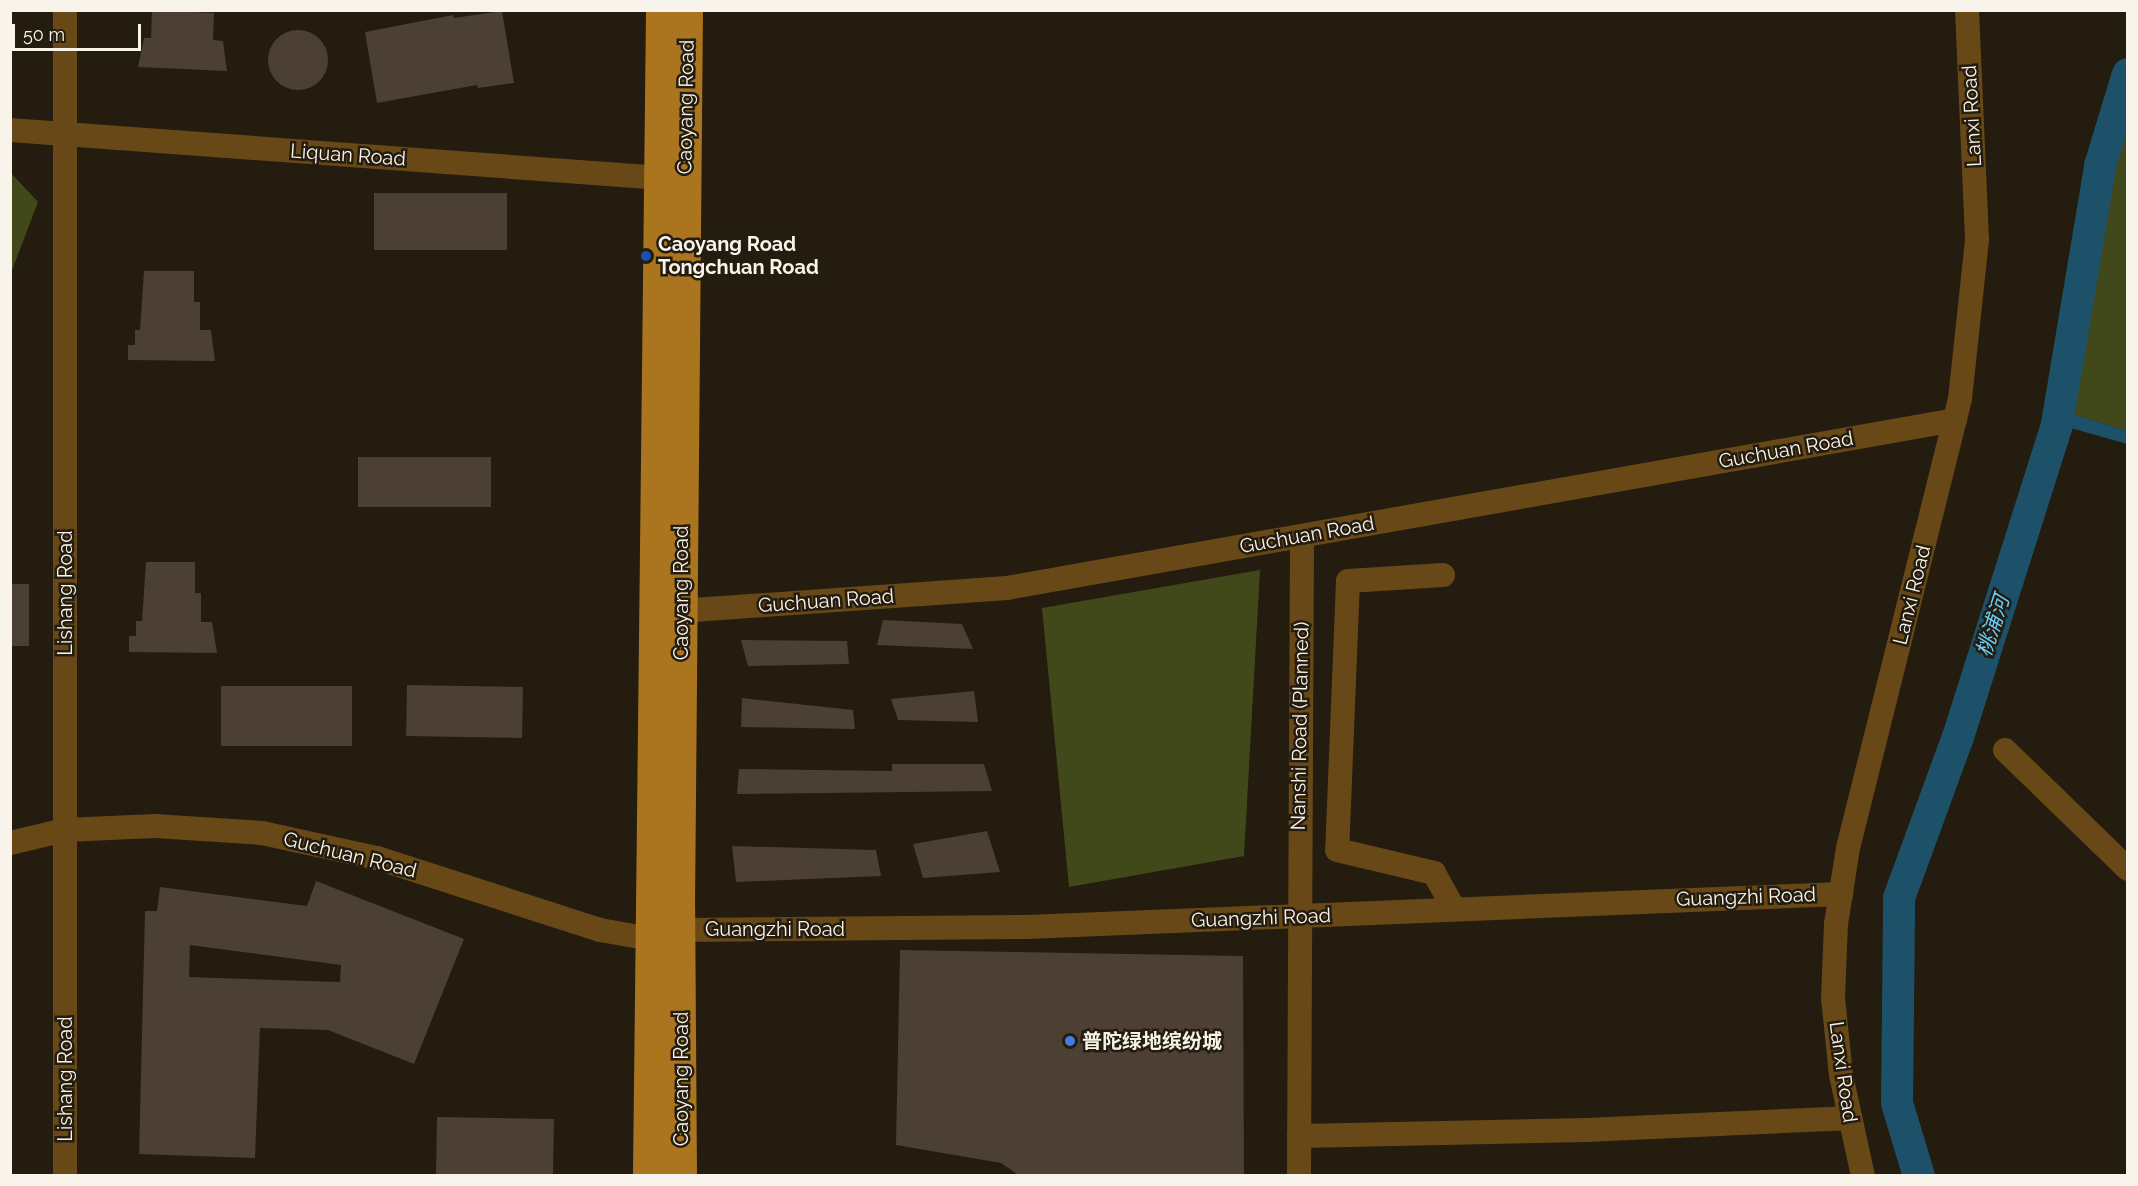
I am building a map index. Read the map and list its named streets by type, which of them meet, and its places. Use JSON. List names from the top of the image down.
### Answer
{
  "streets": {
    "main road": ["Caoyang Road"],
    "street": [
      "Lanxi Road",
      "Liquan Road",
      "Guchuan Road",
      "Lishang Road",
      "Nanshi Road (Planned)",
      "Guangzhi Road"
    ]
  },
  "crossings": [
    ["Caoyang Road", "Liquan Road"],
    ["Caoyang Road", "Guchuan Road"],
    ["Caoyang Road", "Guangzhi Road"],
    ["Lanxi Road", "Guchuan Road"],
    ["Lanxi Road", "Guangzhi Road"],
    ["Liquan Road", "Lishang Road"],
    ["Guchuan Road", "Lishang Road"],
    ["Guchuan Road", "Nanshi Road (Planned)"],
    ["Guchuan Road", "Guangzhi Road"],
    ["Nanshi Road (Planned)", "Guangzhi Road"]
  ],
  "water": ["桃浦河"],
  "places": ["Caoyang Road Tongchuan Road", "普陀绿地缤纷城"],
  "scale_bar": "50 m"
}
